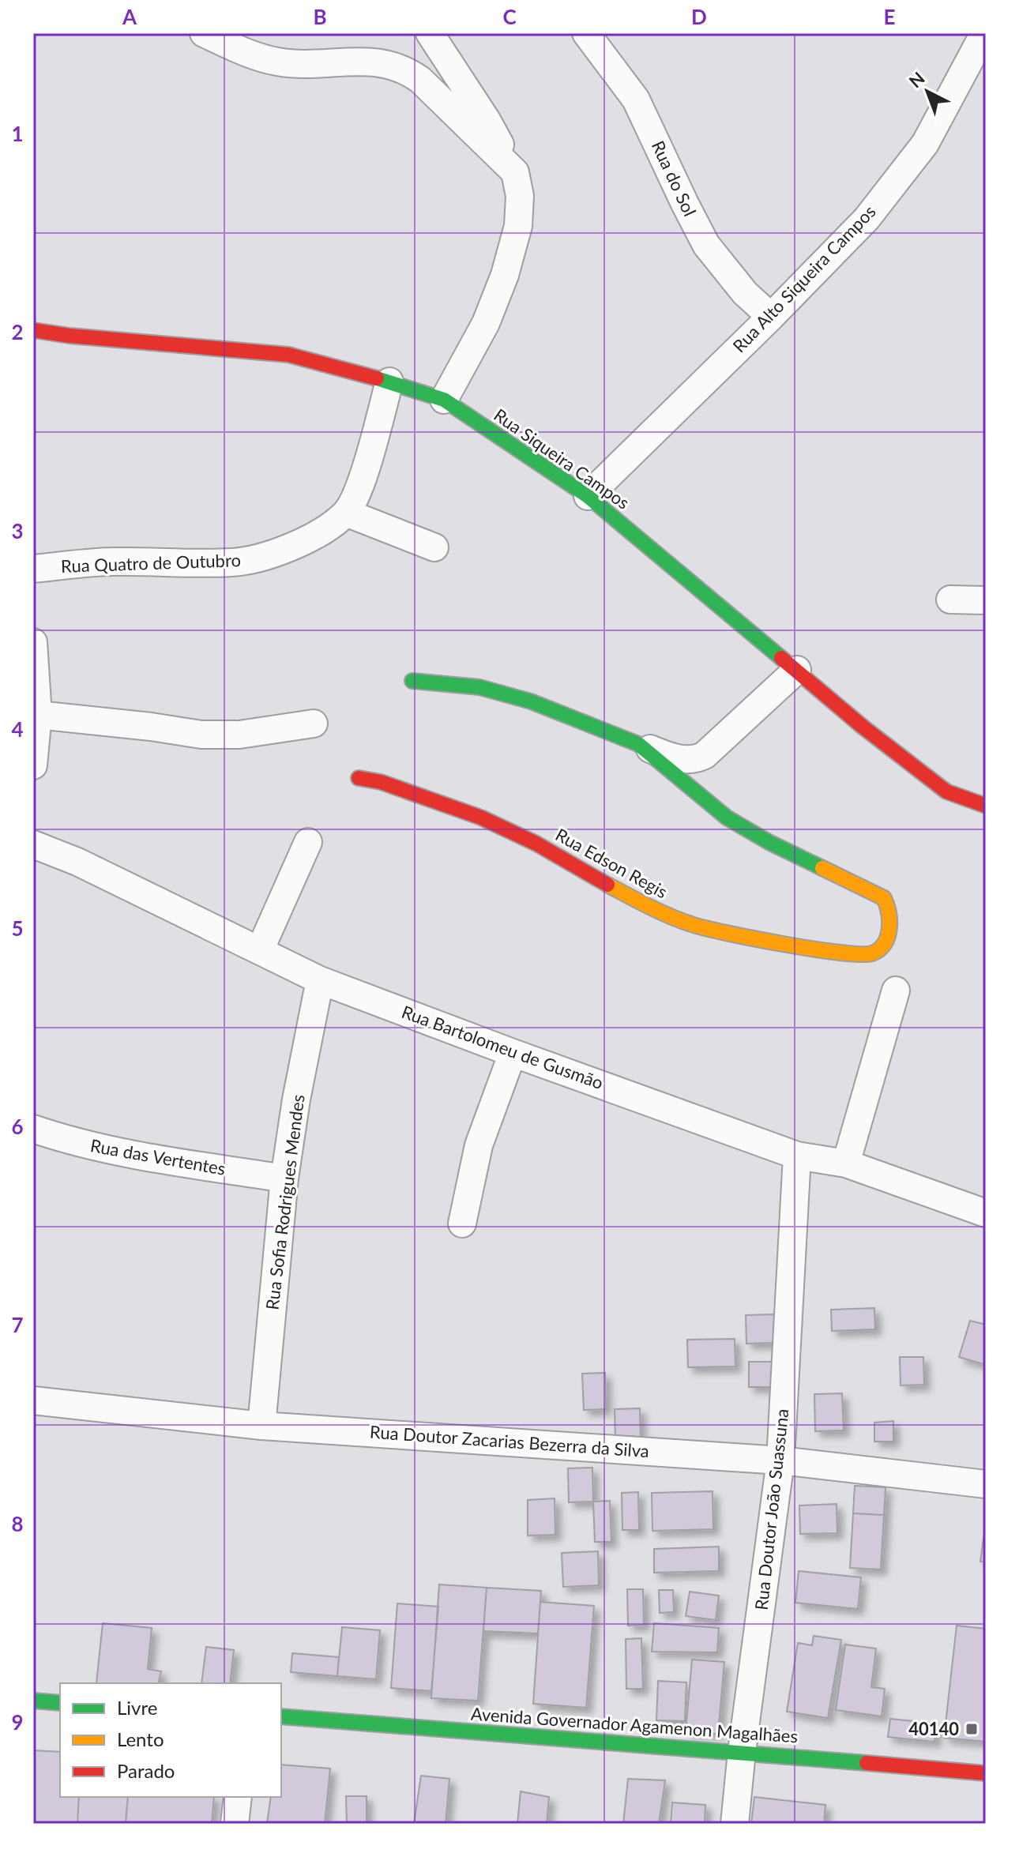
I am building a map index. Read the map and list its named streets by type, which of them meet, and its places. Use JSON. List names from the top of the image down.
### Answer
{
  "streets": {
    "street": [
      "Rua do Sol",
      "Rua Alto Siqueira Campos",
      "Rua Siqueira Campos",
      "Rua Quatro de Outubro",
      "Rua Edson Regis",
      "Rua Bartolomeu de Gusmão",
      "Rua das Vertentes",
      "Rua Sofia Rodrigues Mendes",
      "Rua Doutor Zacarias Bezerra da Silva",
      "Rua Doutor João Suassuna",
      "Avenida Governador Agamenon Magalhães"
    ]
  },
  "crossings": [
    ["Rua do Sol", "Rua Alto Siqueira Campos"],
    ["Rua Alto Siqueira Campos", "Rua Siqueira Campos"],
    ["Rua Siqueira Campos", "Rua Quatro de Outubro"],
    ["Rua Bartolomeu de Gusmão", "Rua Sofia Rodrigues Mendes"],
    ["Rua Bartolomeu de Gusmão", "Rua Doutor João Suassuna"],
    ["Rua das Vertentes", "Rua Sofia Rodrigues Mendes"],
    ["Rua Sofia Rodrigues Mendes", "Rua Doutor Zacarias Bezerra da Silva"],
    ["Rua Doutor Zacarias Bezerra da Silva", "Rua Doutor João Suassuna"],
    ["Rua Doutor João Suassuna", "Avenida Governador Agamenon Magalhães"]
  ],
  "places": {
    "transit": ["40140"]
  },
  "legend": ["Livre", "Lento", "Parado"],
  "north": "top left",
  "grid": {
    "columns": [
      "A",
      "B",
      "C",
      "D",
      "E"
    ],
    "rows": [
      "1",
      "2",
      "3",
      "4",
      "5",
      "6",
      "7",
      "8",
      "9"
    ]
  }
}
